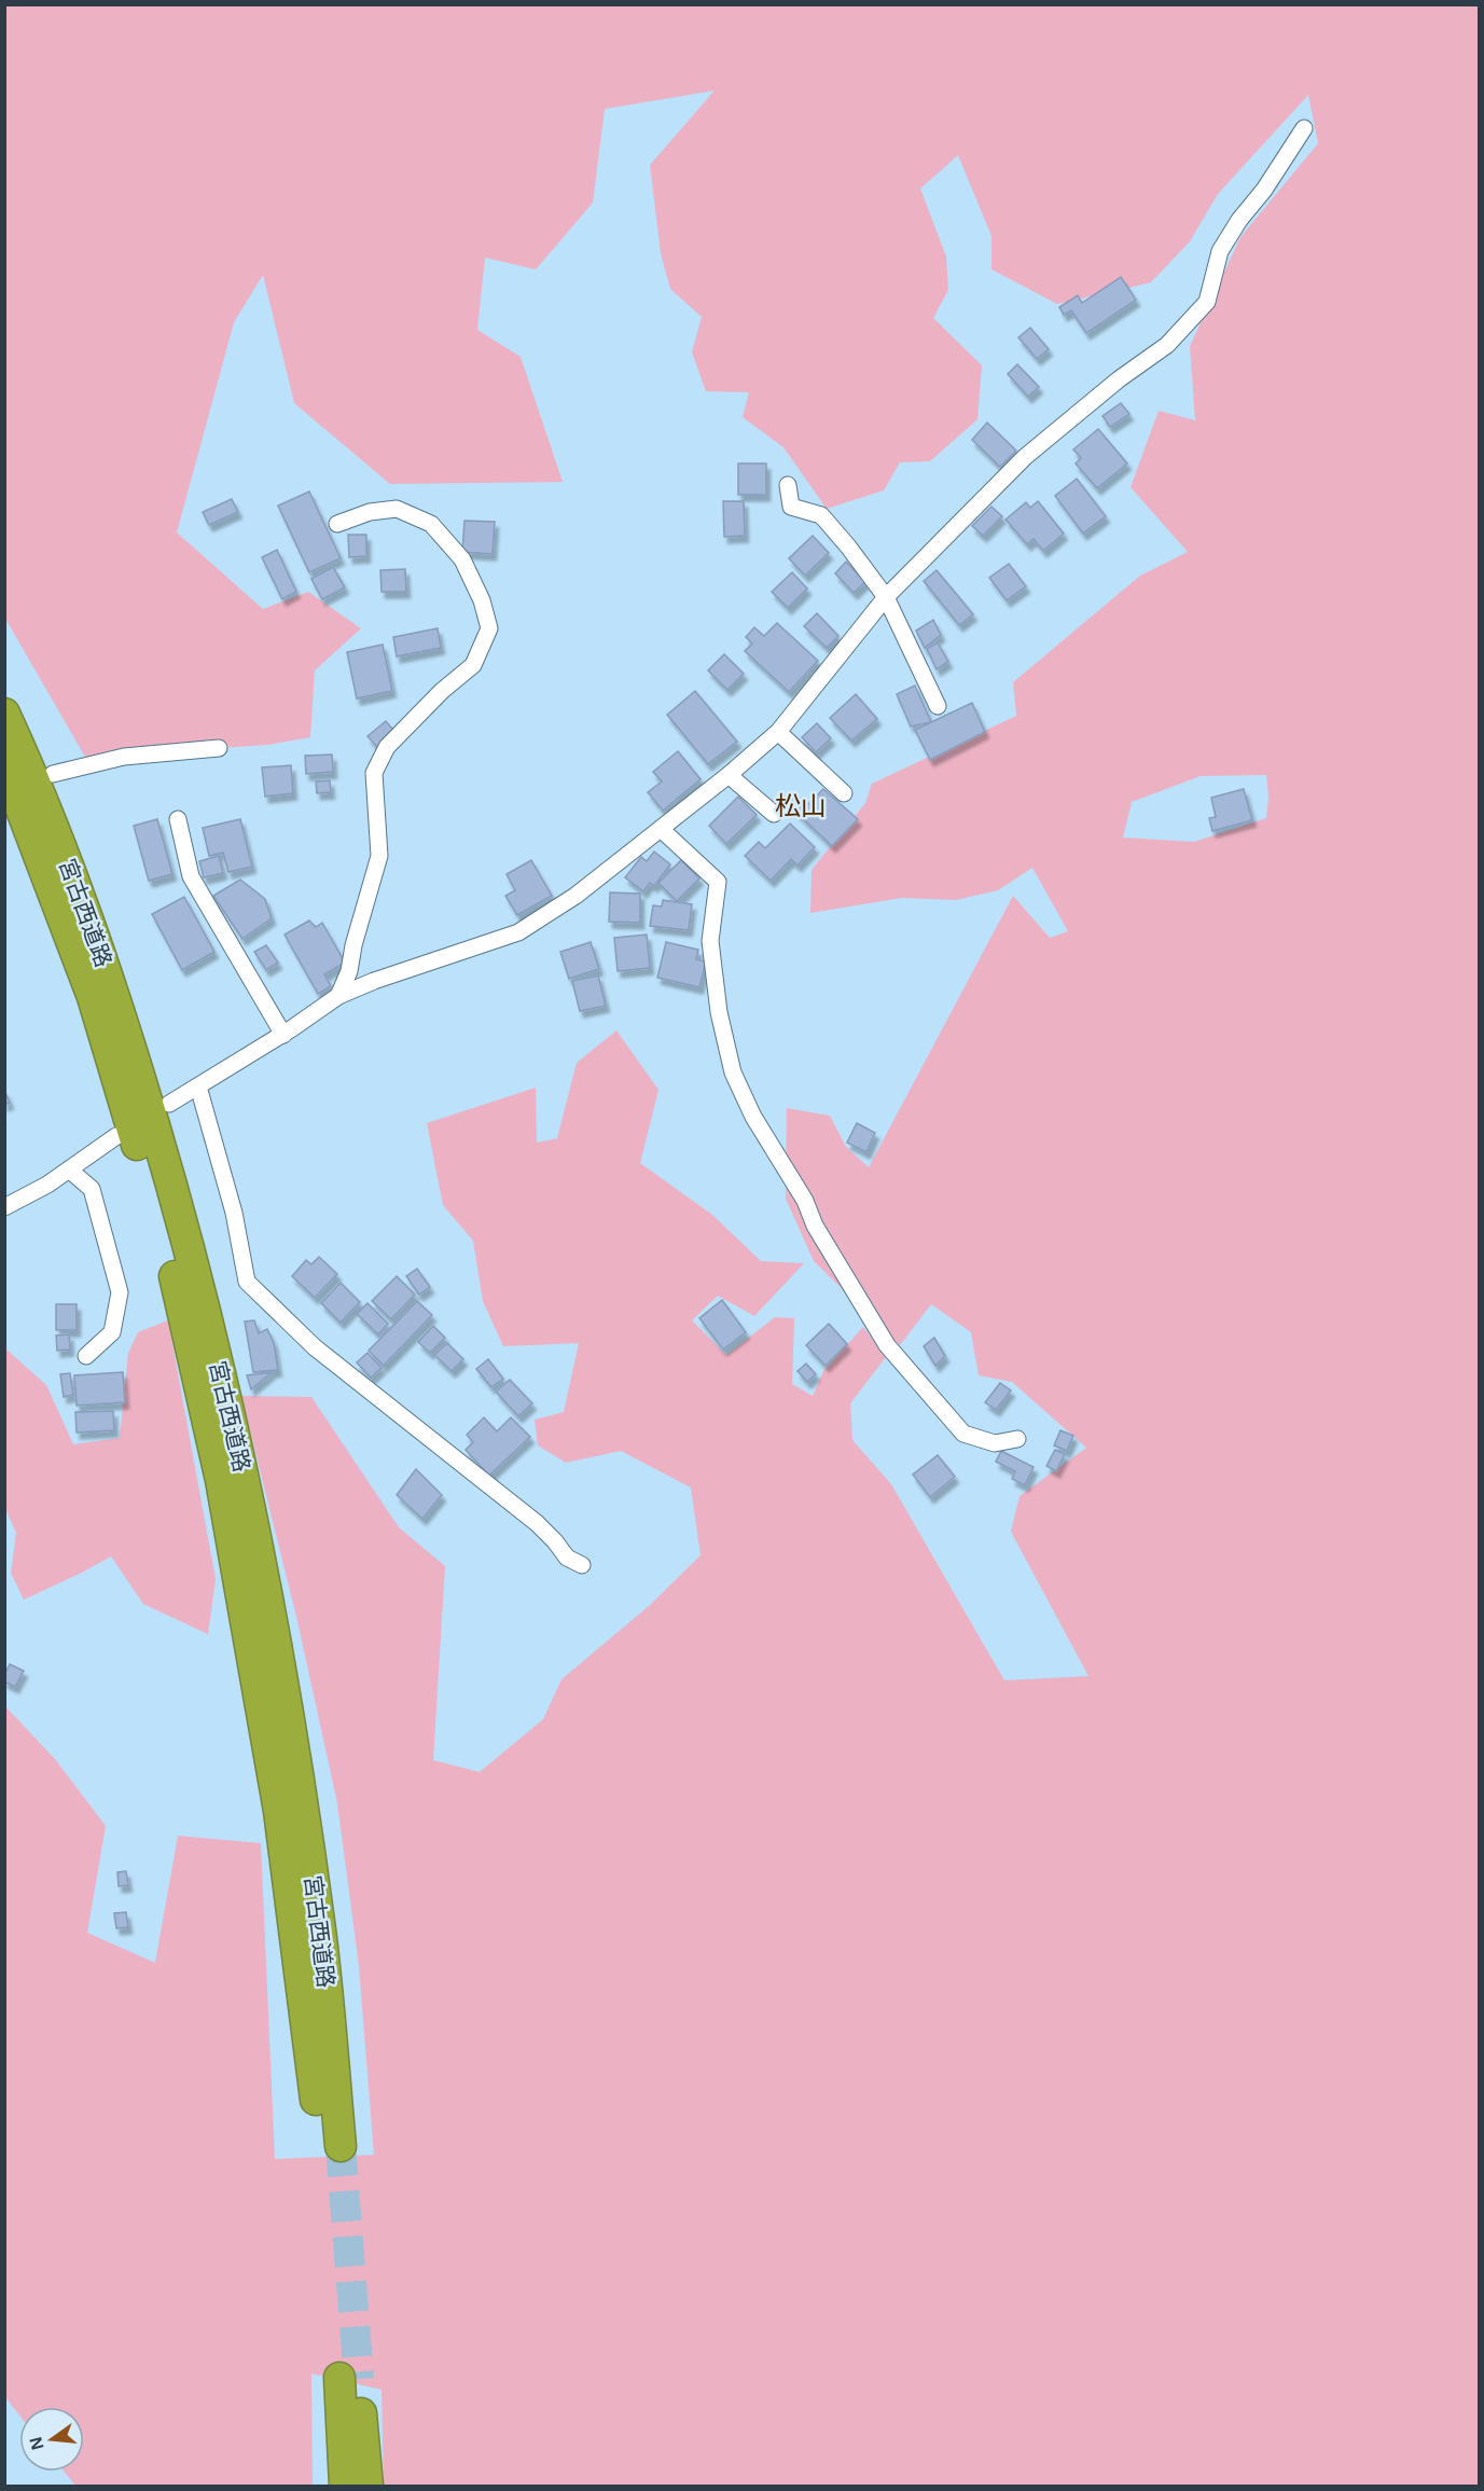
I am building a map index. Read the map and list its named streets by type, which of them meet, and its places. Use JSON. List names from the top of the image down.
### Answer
{
  "streets": {
    "highway": ["宮古西道路"]
  },
  "districts": ["松山"],
  "north": "left"
}
